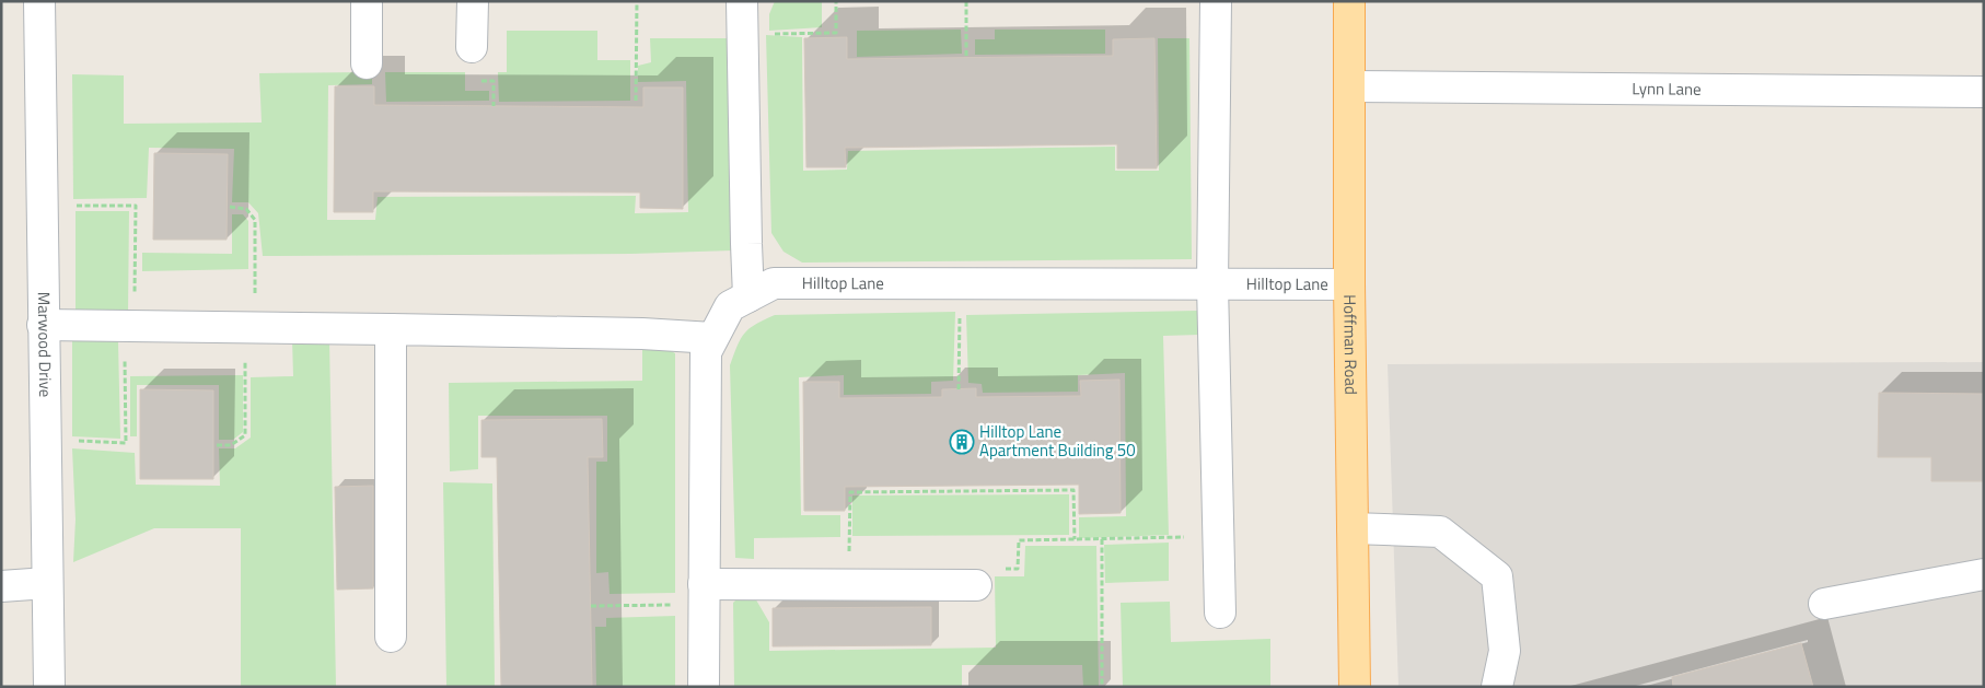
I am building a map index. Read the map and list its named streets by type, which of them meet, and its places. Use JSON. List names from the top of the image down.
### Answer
{
  "streets": {
    "main road": ["Hoffman Road"],
    "street": ["Lynn Lane", "Hilltop Lane", "Marwood Drive"]
  },
  "crossings": [
    ["Lynn Lane", "Hoffman Road"],
    ["Hilltop Lane", "Hoffman Road"]
  ],
  "places": {
    "building": ["Hilltop Lane Apartment Building 50"]
  }
}
